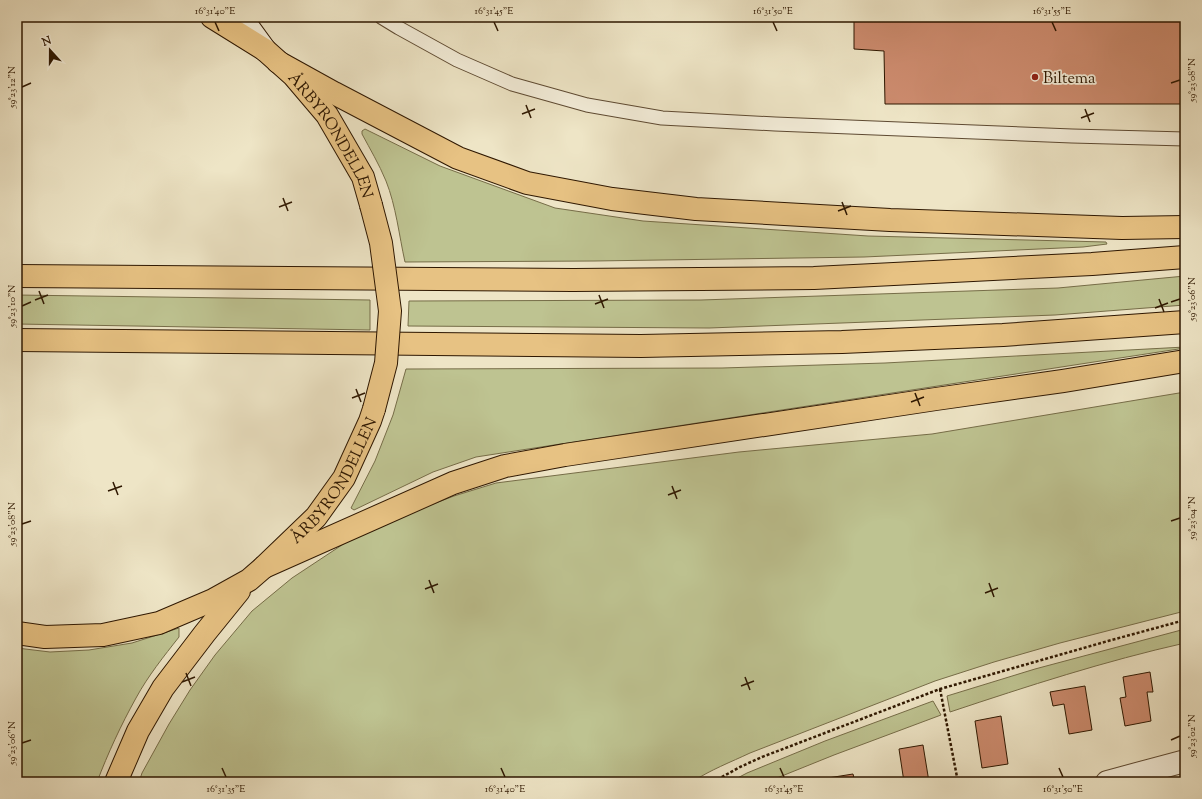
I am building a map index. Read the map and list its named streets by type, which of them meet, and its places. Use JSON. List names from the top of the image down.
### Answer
{
  "streets": {
    "main road": ["ÅRBYRONDELLEN"]
  },
  "places": ["Biltema"],
  "north": "top",
  "coordinates": [
    "16°31'40\"E",
    "16°31'45\"E",
    "16°31'50\"E",
    "16°31'55\"E",
    "59°23'08\"N",
    "59°23'12\"N",
    "59°23'06\"N",
    "59°23'10\"N",
    "59°23'04\"N",
    "59°23'02\"N",
    "16°31'35\"E"
  ]
}
